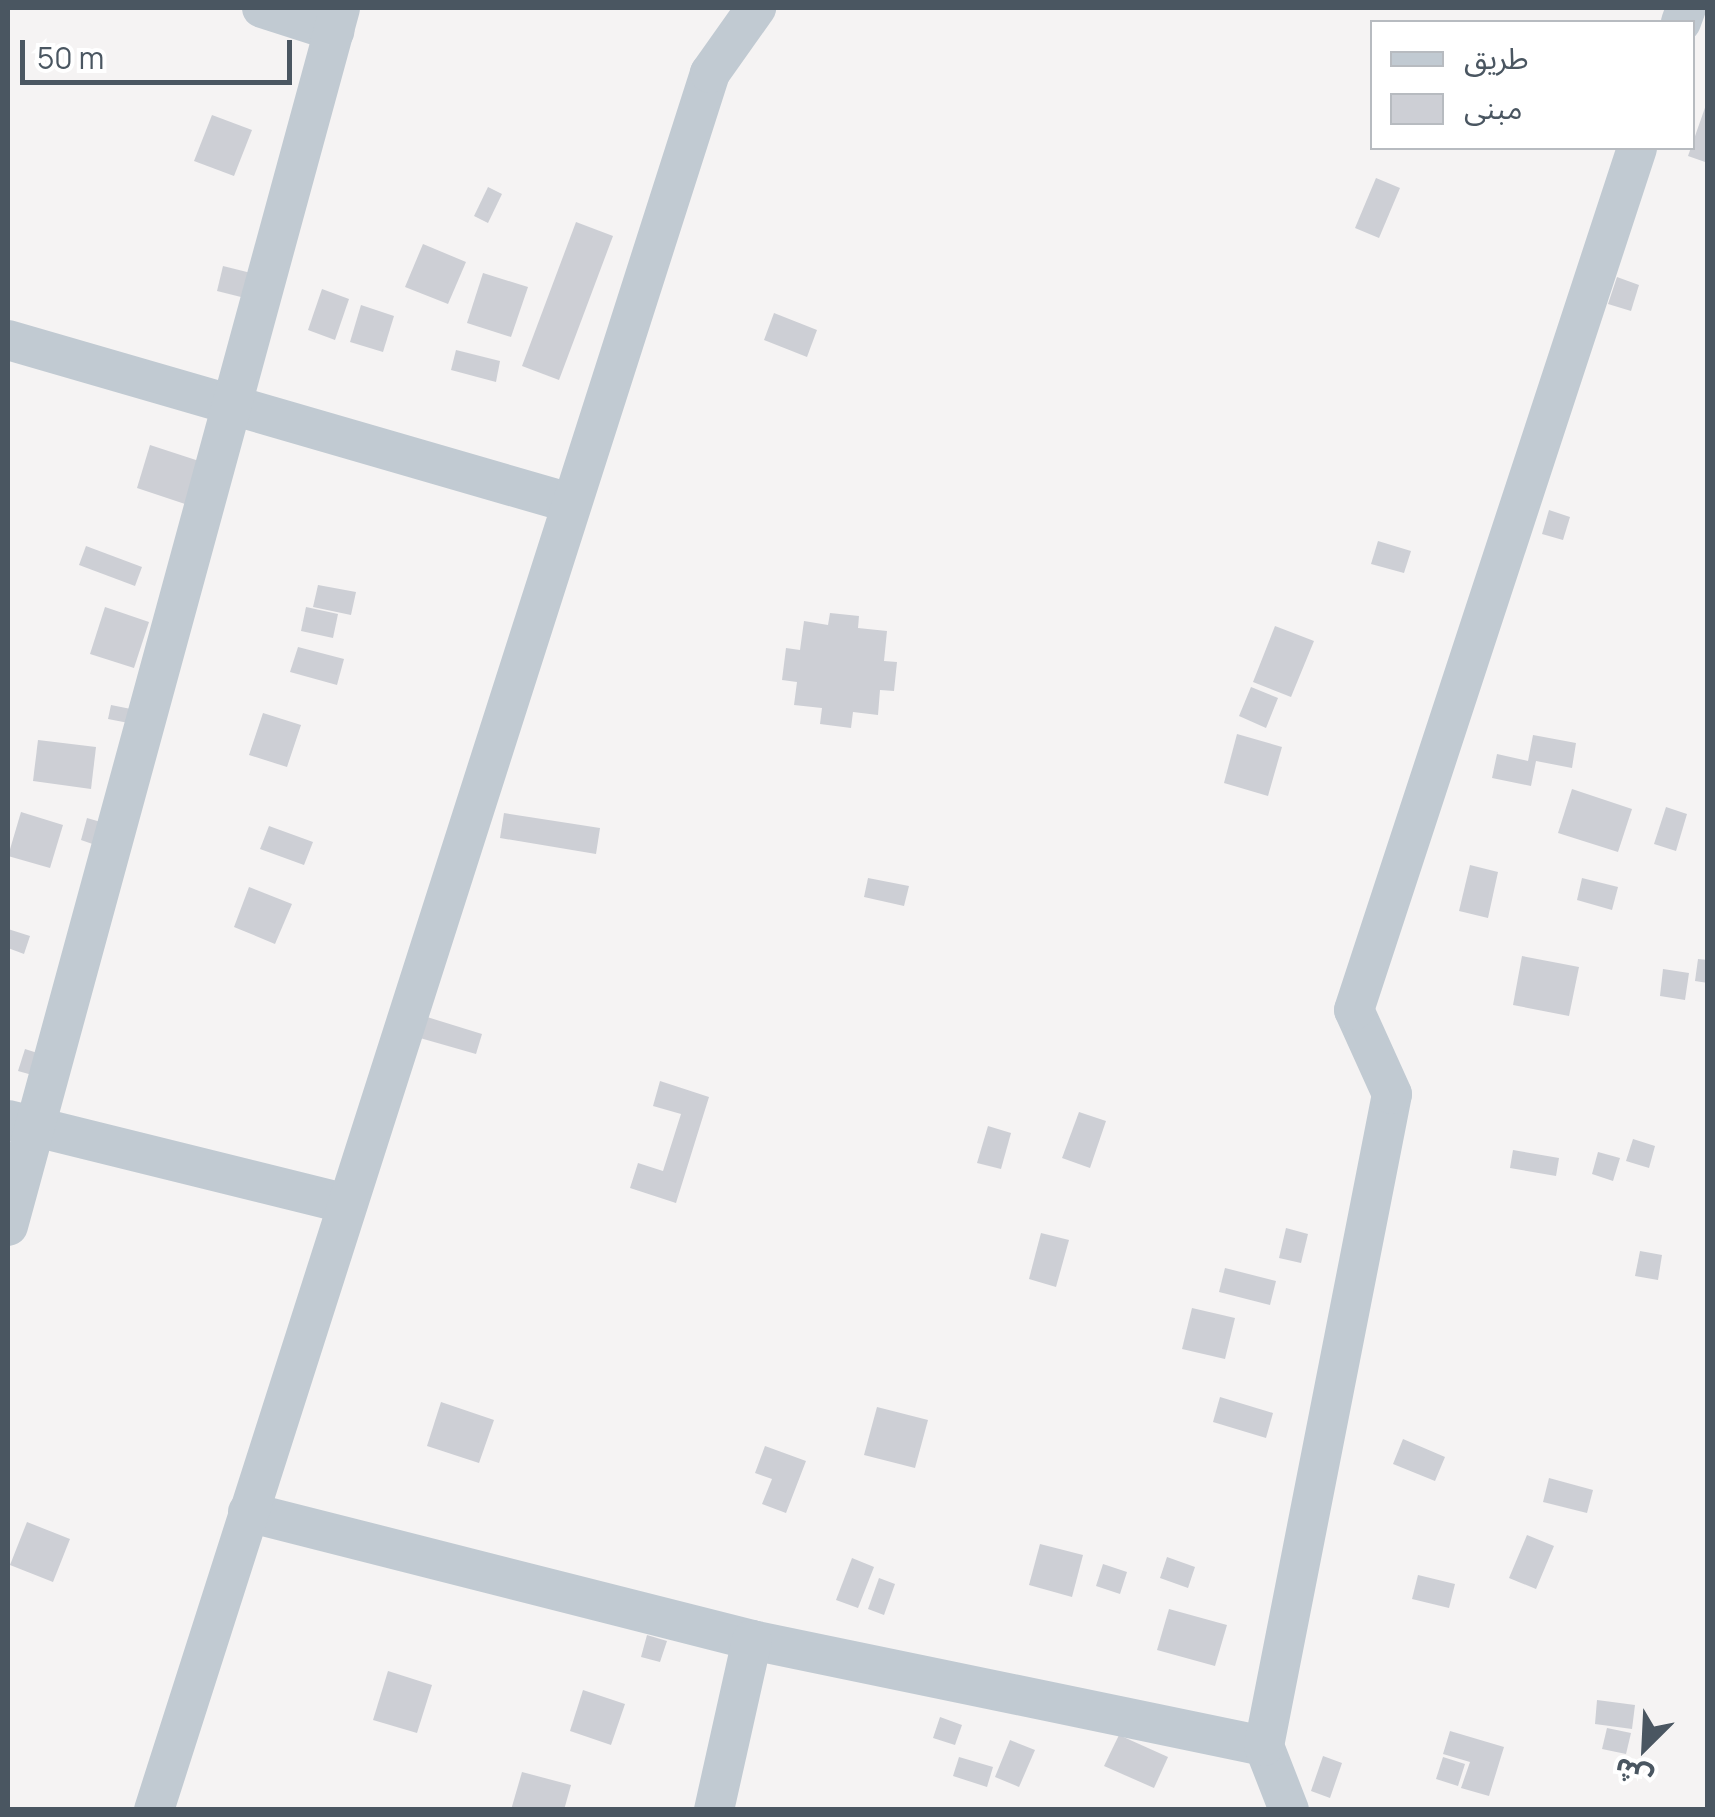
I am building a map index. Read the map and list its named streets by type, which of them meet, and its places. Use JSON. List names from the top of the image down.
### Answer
{
  "legend": ["طريق", "مبنى"],
  "scale_bar": "50 m",
  "north": "bottom left"
}
